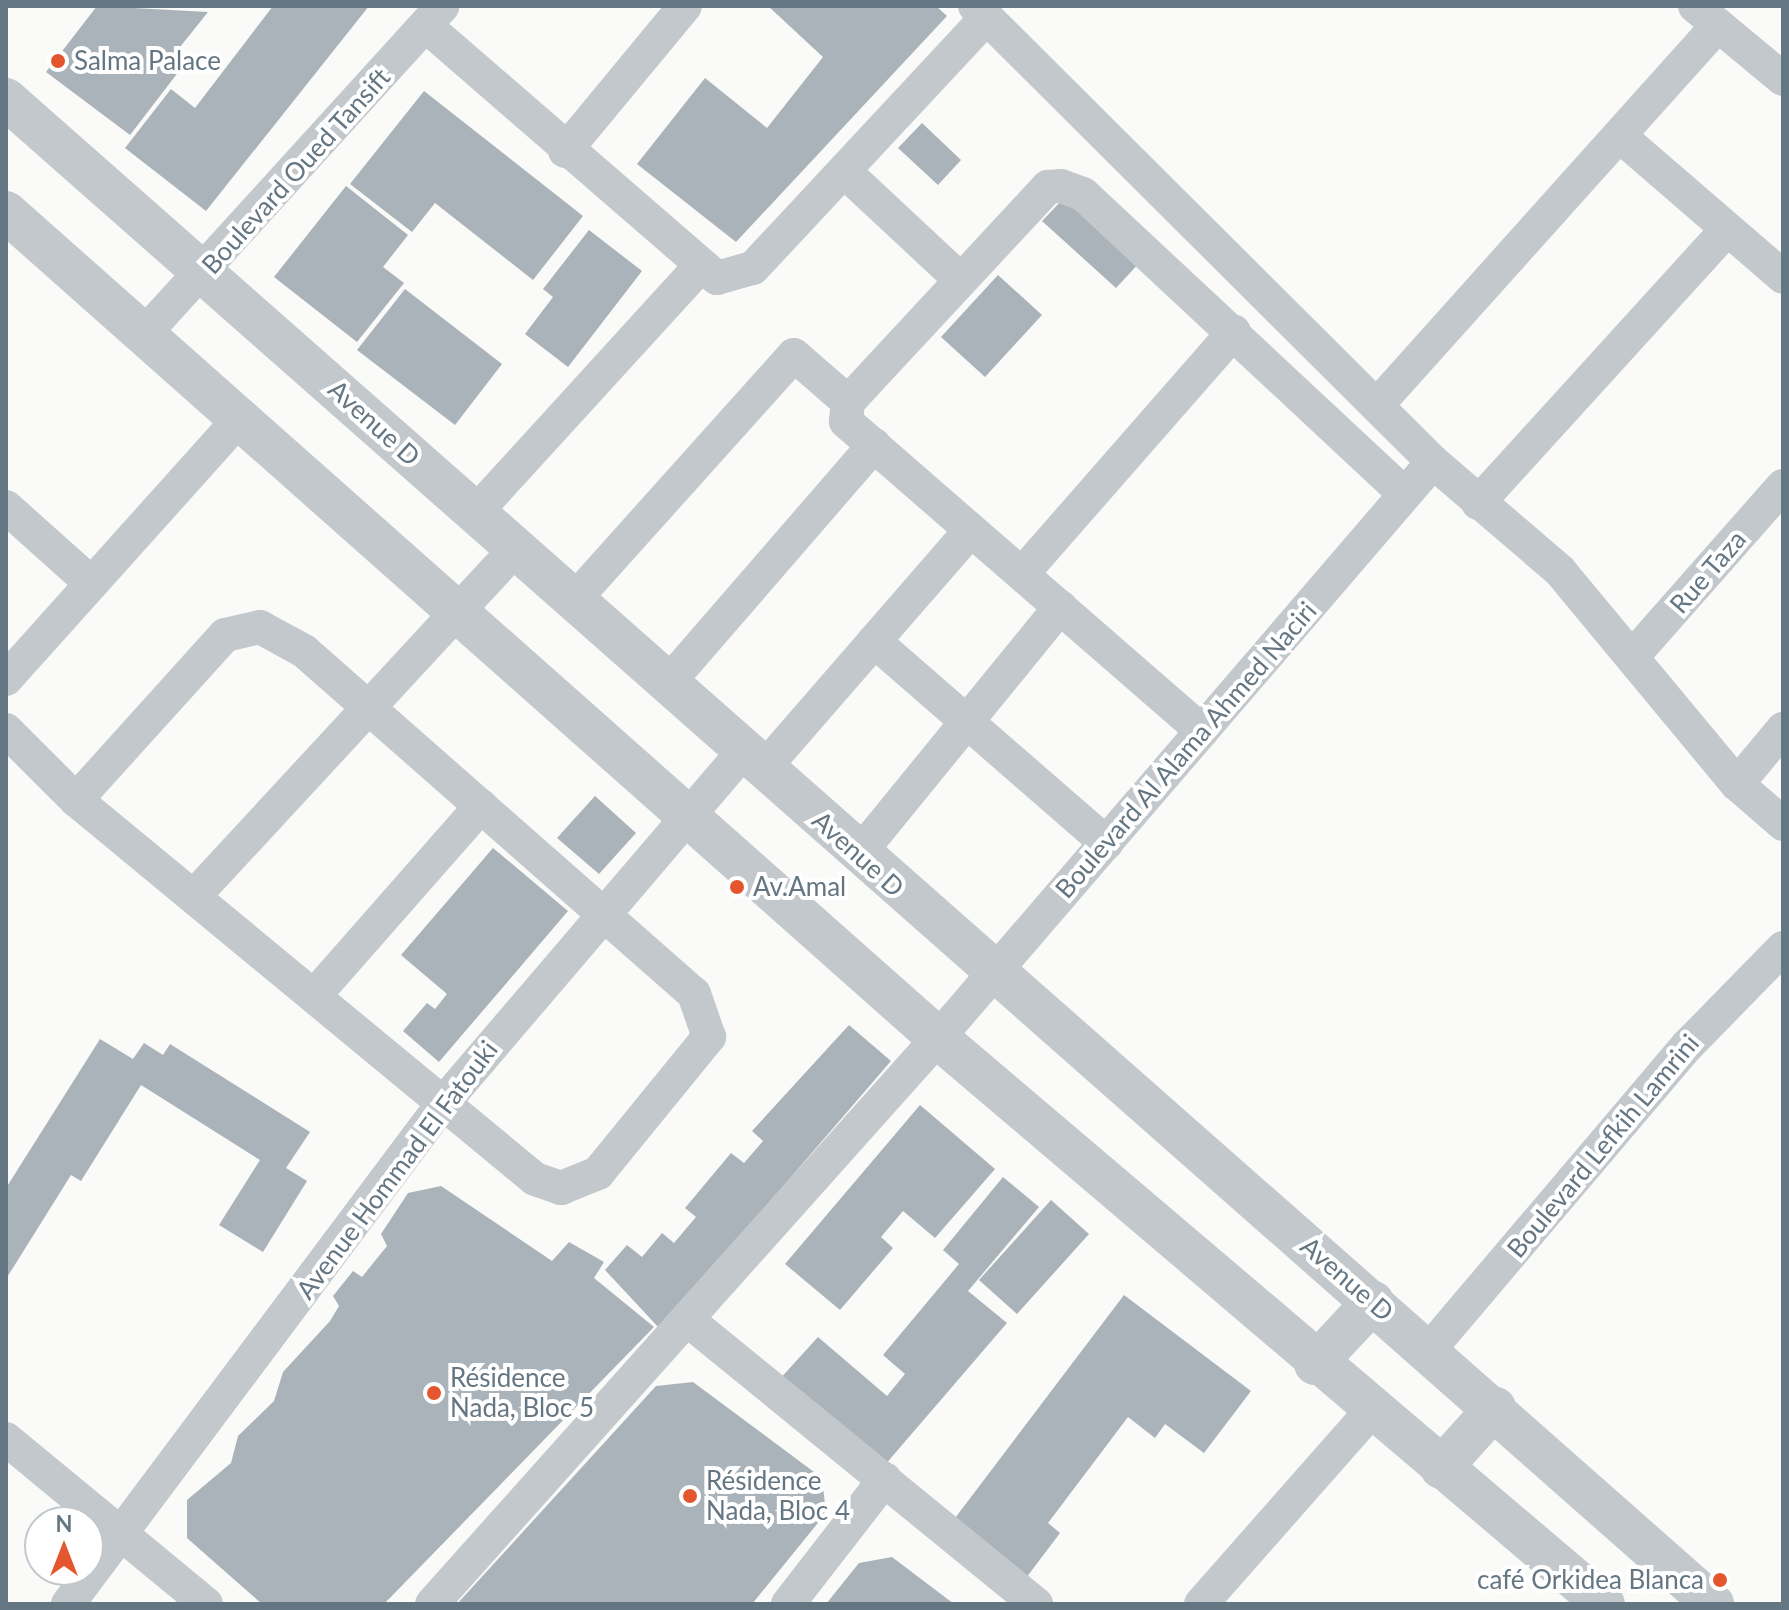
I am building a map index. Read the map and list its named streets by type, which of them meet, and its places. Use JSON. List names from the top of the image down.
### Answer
{
  "streets": {
    "street": [
      "Boulevard Oued Tansift",
      "Avenue D",
      "Rue Taza",
      "Boulevard Al Alama Ahmed Naciri",
      "Boulevard Lefkih Lamrini",
      "Avenue Hommad El Fatouki"
    ]
  },
  "crossings": [
    ["Boulevard Oued Tansift", "Avenue D"],
    ["Avenue D", "Boulevard Al Alama Ahmed Naciri"],
    ["Avenue D", "Boulevard Lefkih Lamrini"],
    ["Avenue D", "Avenue Hommad El Fatouki"]
  ],
  "places": [
    "Salma Palace",
    "Av.Amal",
    "Résidence Nada, Bloc 5",
    "Résidence Nada, Bloc 4",
    "café Orkidea Blanca"
  ],
  "north": "top"
}
